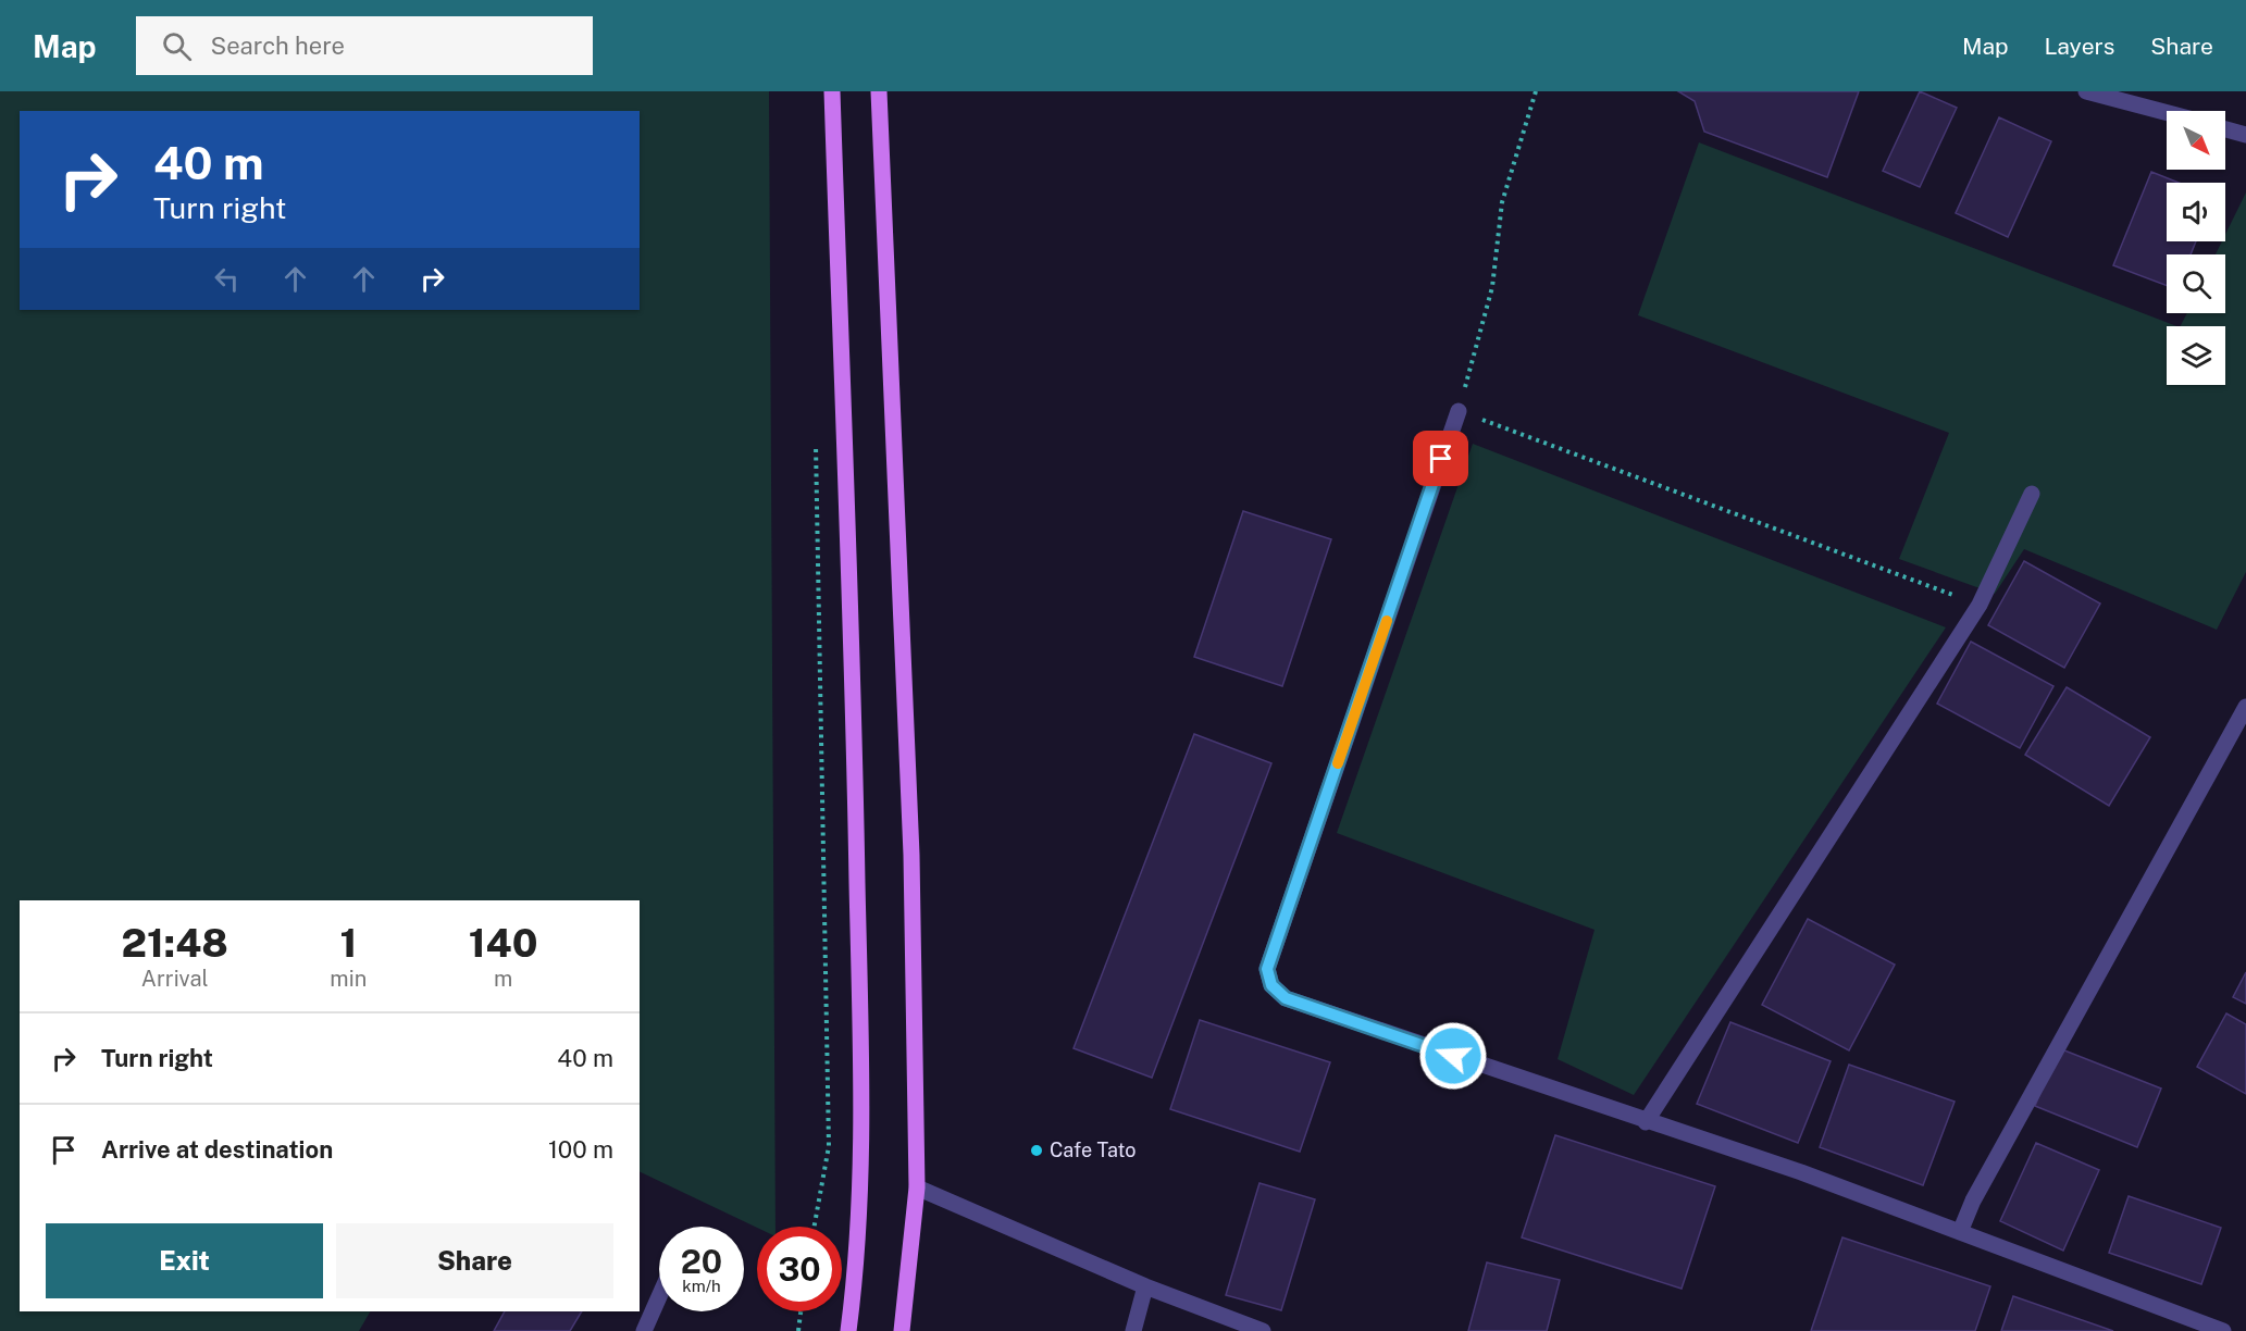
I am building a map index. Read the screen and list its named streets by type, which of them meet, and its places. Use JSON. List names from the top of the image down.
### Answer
{
  "places": ["Cafe Tato"],
  "north": "bottom right",
  "page": {
    "header": "Map",
    "search": "Search here",
    "nav": ["Map", "Layers", "Share"],
    "turn": ["40 m", "Turn right"],
    "eta": [
      "21:48",
      "Arrival",
      "1",
      "min",
      "140",
      "m"
    ],
    "list": [
      {
        "name": "Turn right",
        "value": "40 m"
      },
      {
        "name": "Arrive at destination",
        "value": "100 m"
      }
    ],
    "buttons": ["Exit", "Share"],
    "speed": "20 km/h",
    "limit": "30"
  }
}
